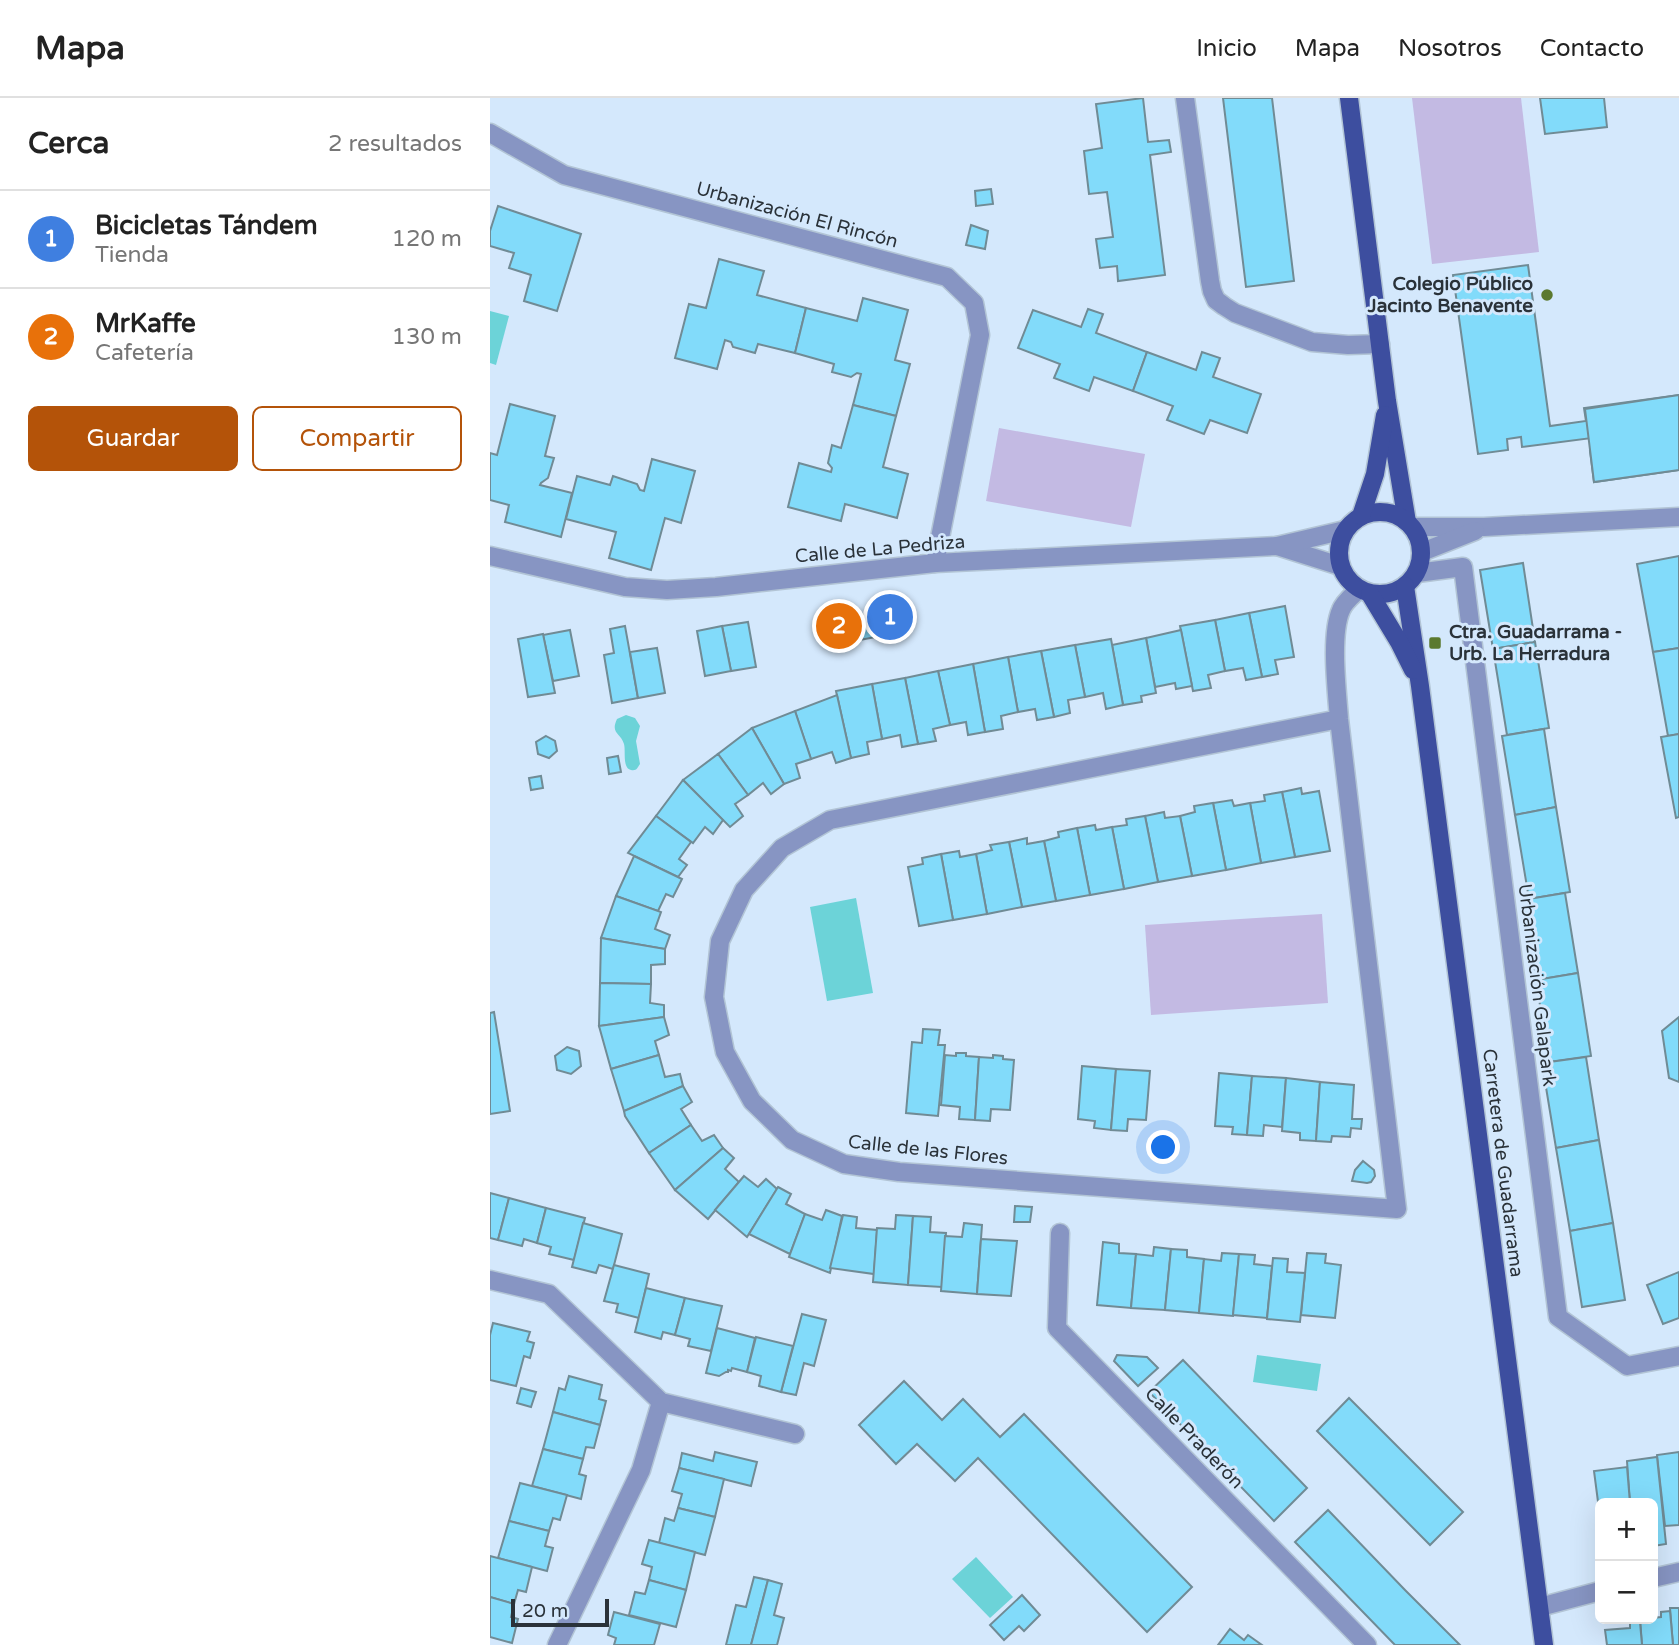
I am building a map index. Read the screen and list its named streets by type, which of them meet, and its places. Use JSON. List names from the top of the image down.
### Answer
{
  "streets": {
    "main road": ["Carretera de Guadarrama"],
    "street": [
      "Urbanización El Rincón",
      "Calle de La Pedriza",
      "Urbanización Galapark",
      "Calle de las Flores",
      "Calle Praderón"
    ]
  },
  "crossings": [
    ["Urbanización El Rincón", "Calle de La Pedriza"],
    ["Calle de La Pedriza", "Urbanización Galapark"],
    ["Calle de La Pedriza", "Calle de las Flores"],
    ["Calle de La Pedriza", "Carretera de Guadarrama"],
    ["Urbanización Galapark", "Calle de las Flores"],
    ["Urbanización Galapark", "Carretera de Guadarrama"],
    ["Calle de las Flores", "Carretera de Guadarrama"]
  ],
  "places": {
    "other": ["Colegio Público Jacinto Benavente"],
    "transit": ["Ctra. Guadarrama - Urb. La Herradura"]
  },
  "scale_bar": "20 m",
  "page": {
    "header": "Mapa",
    "nav": [
      "Inicio",
      "Mapa",
      "Nosotros",
      "Contacto"
    ],
    "heading": ["Cerca", "2 resultados"],
    "list": [
      {
        "mark": "1",
        "name": "Bicicletas Tándem",
        "note": "Tienda",
        "value": "120 m"
      },
      {
        "mark": "2",
        "name": "MrKaffe",
        "note": "Cafetería",
        "value": "130 m"
      }
    ],
    "buttons": ["Guardar", "Compartir"],
    "pins": ["1", "2"],
    "map_buttons": ["+", "−"],
    "scale": "20 m"
  }
}
